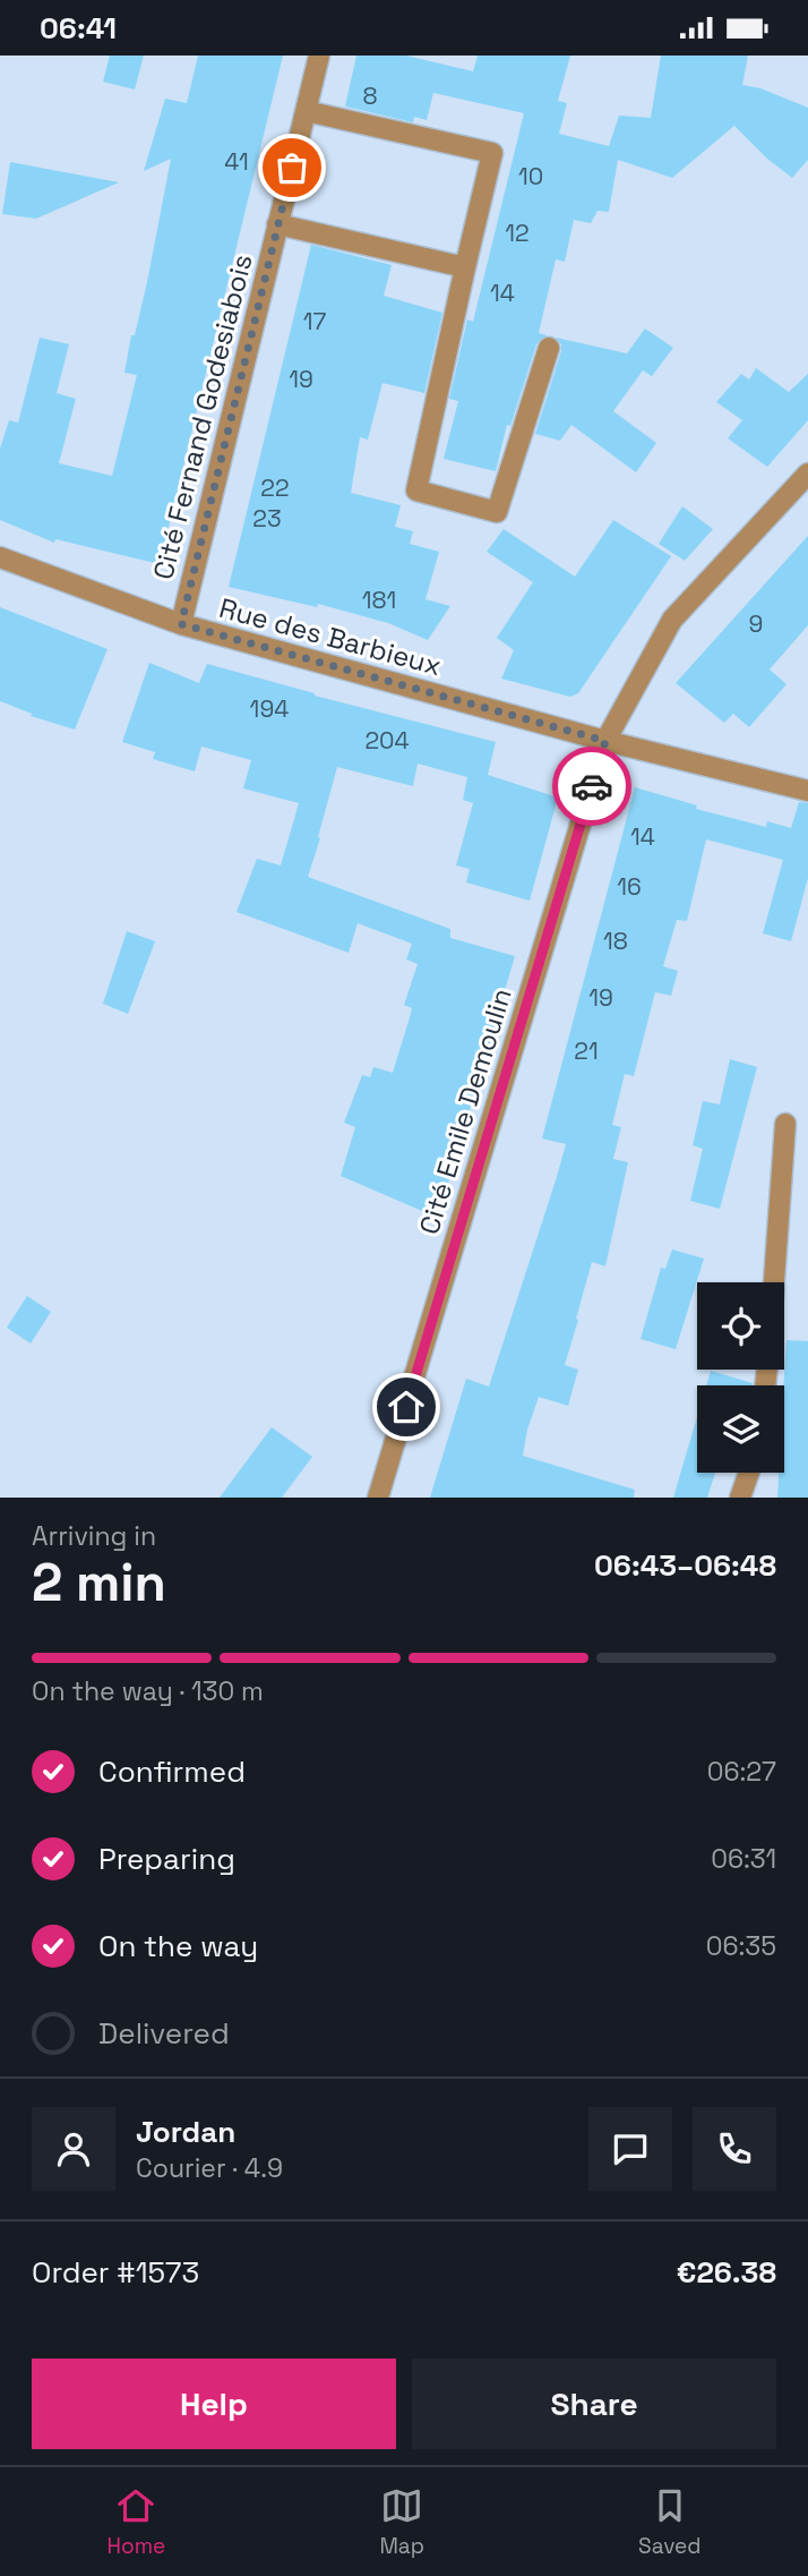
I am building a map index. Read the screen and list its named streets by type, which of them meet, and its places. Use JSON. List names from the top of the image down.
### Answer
{
  "streets": {
    "street": ["Cité Fernand Godesiabois", "Rue des Barbieux", "Cité Emile Demoulin"]
  },
  "crossings": [
    ["Cité Fernand Godesiabois", "Rue des Barbieux"],
    ["Rue des Barbieux", "Cité Emile Demoulin"]
  ],
  "house_numbers": [
    "8",
    "41",
    "10",
    "12",
    "14",
    "17",
    "19",
    "22",
    "23",
    "181",
    "9",
    "194",
    "204",
    "14",
    "16",
    "18",
    "19",
    "21"
  ],
  "page": {
    "status": "06:41",
    "heading": ["2 min", "Arriving in", "06:43–06:48"],
    "panel": [
      "Jordan",
      "Courier · 4.9",
      "Order #1573",
      "€26.38"
    ],
    "bar": "On the way · 130 m",
    "list": [
      ["Confirmed", "06:27"],
      ["Preparing", "06:31"],
      ["On the way", "06:35"],
      "Delivered"
    ],
    "buttons": ["Help", "Share"],
    "tabs": ["Home", "Map", "Saved"]
  }
}
